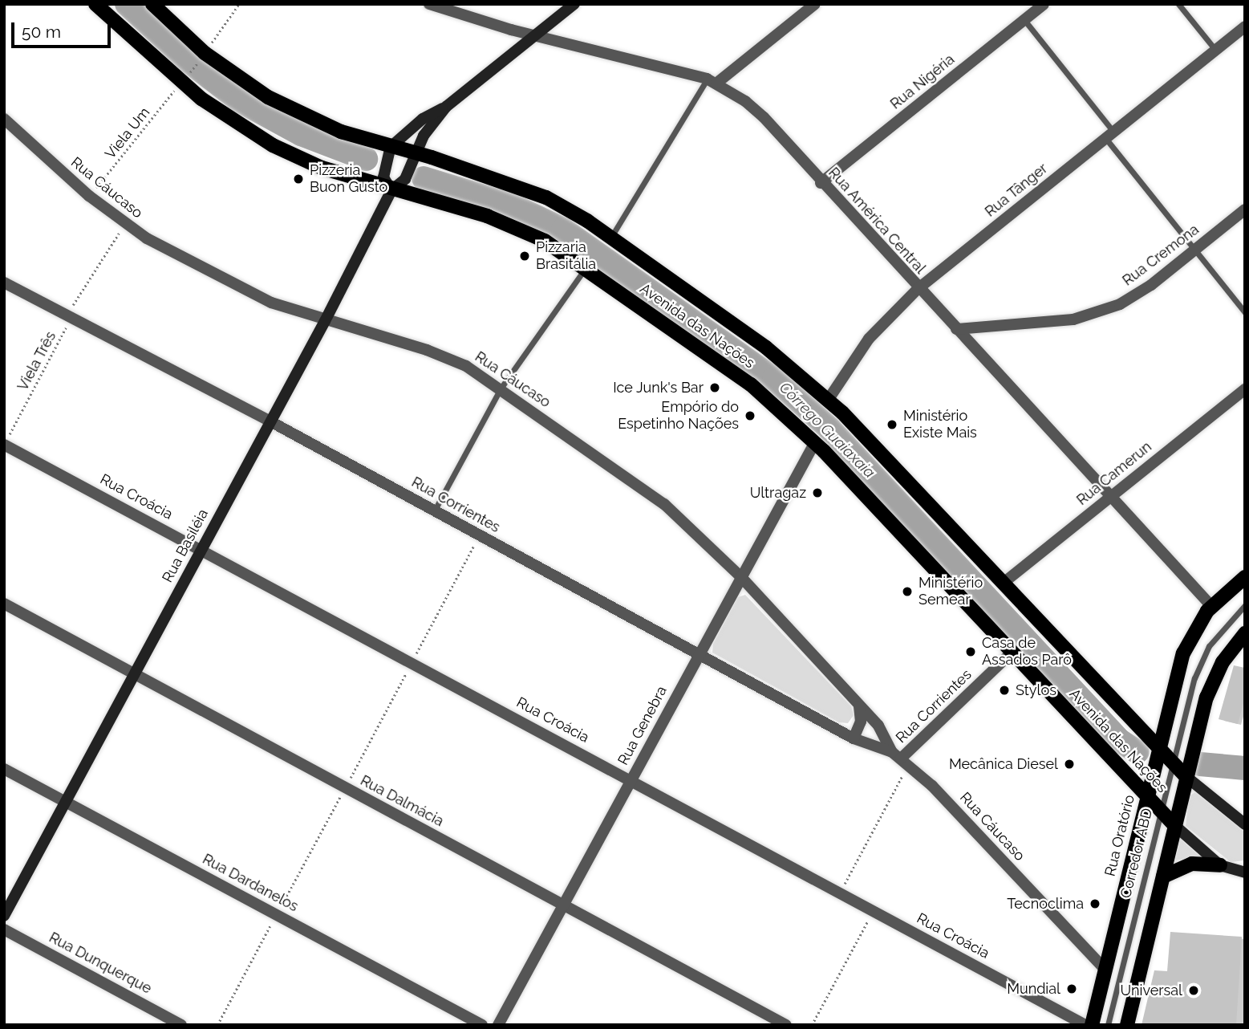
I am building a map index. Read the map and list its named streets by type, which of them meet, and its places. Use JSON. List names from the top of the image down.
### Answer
{
  "streets": {
    "main road": ["Avenida das Nações", "Rua Oratório"],
    "street": [
      "Rua Nigéria",
      "Rua Cáucaso",
      "Rua Tânger",
      "Rua América Central",
      "Rua Cremona",
      "Rua Camerun",
      "Rua Croácia",
      "Rua Corrientes",
      "Rua Basiléia",
      "Rua Genebra",
      "Rua Dalmácia",
      "Rua Dardanelos",
      "Rua Dunquerque"
    ],
    "lane": ["Corredor ABD"],
    "path": ["Viela Um", "Viela Três"]
  },
  "crossings": [
    ["Rua Nigéria", "Rua América Central"],
    ["Viela Um", "Rua Cáucaso"],
    ["Viela Um", "Avenida das Nações"],
    ["Rua Cáucaso", "Viela Três"],
    ["Rua Cáucaso", "Rua Corrientes"],
    ["Rua Cáucaso", "Rua Basiléia"],
    ["Rua Cáucaso", "Rua Genebra"],
    ["Rua Cáucaso", "Rua Oratório"],
    ["Rua Tânger", "Rua América Central"],
    ["Rua Tânger", "Avenida das Nações"],
    ["Rua América Central", "Rua Cremona"],
    ["Rua América Central", "Rua Camerun"],
    ["Rua América Central", "Rua Oratório"],
    ["Avenida das Nações", "Rua Camerun"],
    ["Avenida das Nações", "Rua Corrientes"],
    ["Avenida das Nações", "Rua Basiléia"],
    ["Avenida das Nações", "Rua Genebra"],
    ["Avenida das Nações", "Rua Oratório"],
    ["Avenida das Nações", "Corredor ABD"],
    ["Viela Três", "Rua Croácia"],
    ["Viela Três", "Rua Corrientes"],
    ["Rua Croácia", "Rua Basiléia"],
    ["Rua Croácia", "Rua Genebra"],
    ["Rua Corrientes", "Rua Basiléia"],
    ["Rua Corrientes", "Rua Genebra"],
    ["Rua Basiléia", "Rua Dalmácia"],
    ["Rua Basiléia", "Rua Dardanelos"],
    ["Rua Genebra", "Rua Dalmácia"]
  ],
  "water": ["Córrego Guaiaxaia"],
  "places": [
    "Pizzeria Buon Gusto",
    "Pizzaria Brasitália",
    "Ice Junk's Bar",
    "Empório do Espetinho Nações",
    "Ministério Existe Mais",
    "Ultragaz",
    "Ministério Semear",
    "Casa de Assados Parô",
    "Stylos",
    "Mecânica Diesel",
    "Tecnoclima",
    "Mundial",
    "Universal"
  ],
  "scale_bar": "50 m"
}
